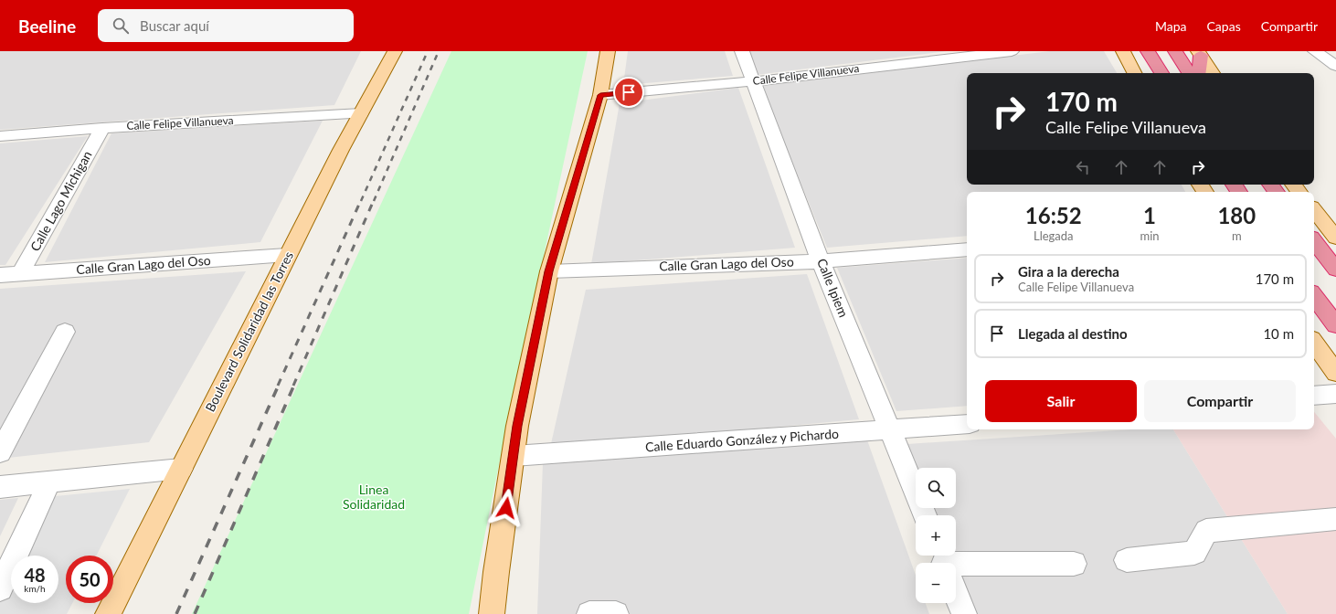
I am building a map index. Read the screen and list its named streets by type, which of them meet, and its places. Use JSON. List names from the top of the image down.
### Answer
{
  "streets": {
    "main road": ["Boulevard Solidaridad las Torres"],
    "street": [
      "Calle Felipe Villanueva",
      "Calle Lago Michigan",
      "Calle Gran Lago del Oso",
      "Calle Ipiem",
      "Calle Eduardo González y Pichardo"
    ]
  },
  "crossings": [
    ["Calle Felipe Villanueva", "Calle Lago Michigan"],
    ["Calle Felipe Villanueva", "Calle Ipiem"],
    ["Calle Felipe Villanueva", "Boulevard Solidaridad las Torres"],
    ["Calle Lago Michigan", "Calle Gran Lago del Oso"],
    ["Calle Gran Lago del Oso", "Calle Ipiem"],
    ["Calle Gran Lago del Oso", "Boulevard Solidaridad las Torres"],
    ["Calle Ipiem", "Calle Eduardo González y Pichardo"]
  ],
  "parks": ["Linea Solidaridad"],
  "page": {
    "header": "Beeline",
    "search": "Buscar aquí",
    "nav": ["Mapa", "Capas", "Compartir"],
    "turn": ["170 m", "Calle Felipe Villanueva"],
    "eta": [
      "16:52",
      "Llegada",
      "1",
      "min",
      "180",
      "m"
    ],
    "list": [
      {
        "name": "Gira a la derecha",
        "note": "Calle Felipe Villanueva",
        "value": "170 m"
      },
      {
        "name": "Llegada al destino",
        "value": "10 m"
      }
    ],
    "buttons": ["Salir", "Compartir"],
    "map_buttons": ["+", "−"],
    "speed": "48 km/h",
    "limit": "50"
  }
}
